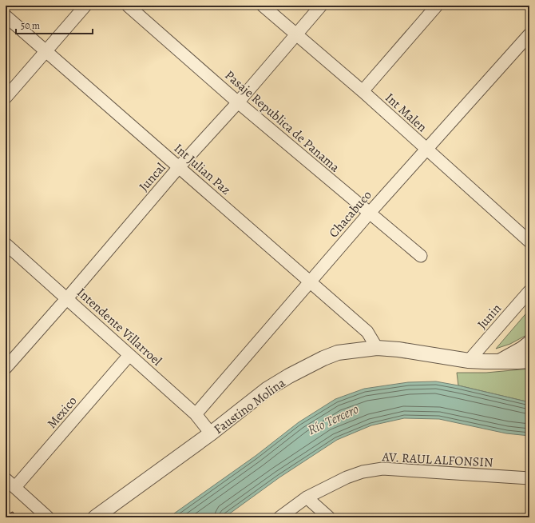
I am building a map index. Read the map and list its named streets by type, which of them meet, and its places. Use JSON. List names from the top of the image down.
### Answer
{
  "streets": {
    "street": [
      "Int Malen",
      "Pasaje Republica de Panama",
      "Int Julian Paz",
      "Juncal",
      "Chacabuco",
      "Junin",
      "Intendente Villarroel",
      "Faustino Molina",
      "Mexico",
      "AV. RAUL ALFONSIN"
    ]
  },
  "crossings": [
    ["Int Malen", "Juncal"],
    ["Int Malen", "Chacabuco"],
    ["Pasaje Republica de Panama", "Juncal"],
    ["Pasaje Republica de Panama", "Chacabuco"],
    ["Int Julian Paz", "Juncal"],
    ["Int Julian Paz", "Chacabuco"],
    ["Int Julian Paz", "Faustino Molina"],
    ["Juncal", "Intendente Villarroel"],
    ["Chacabuco", "Intendente Villarroel"],
    ["Junin", "Faustino Molina"],
    ["Intendente Villarroel", "Faustino Molina"],
    ["Intendente Villarroel", "Mexico"]
  ],
  "water": ["Río Tercero"],
  "scale_bar": "50 m"
}
